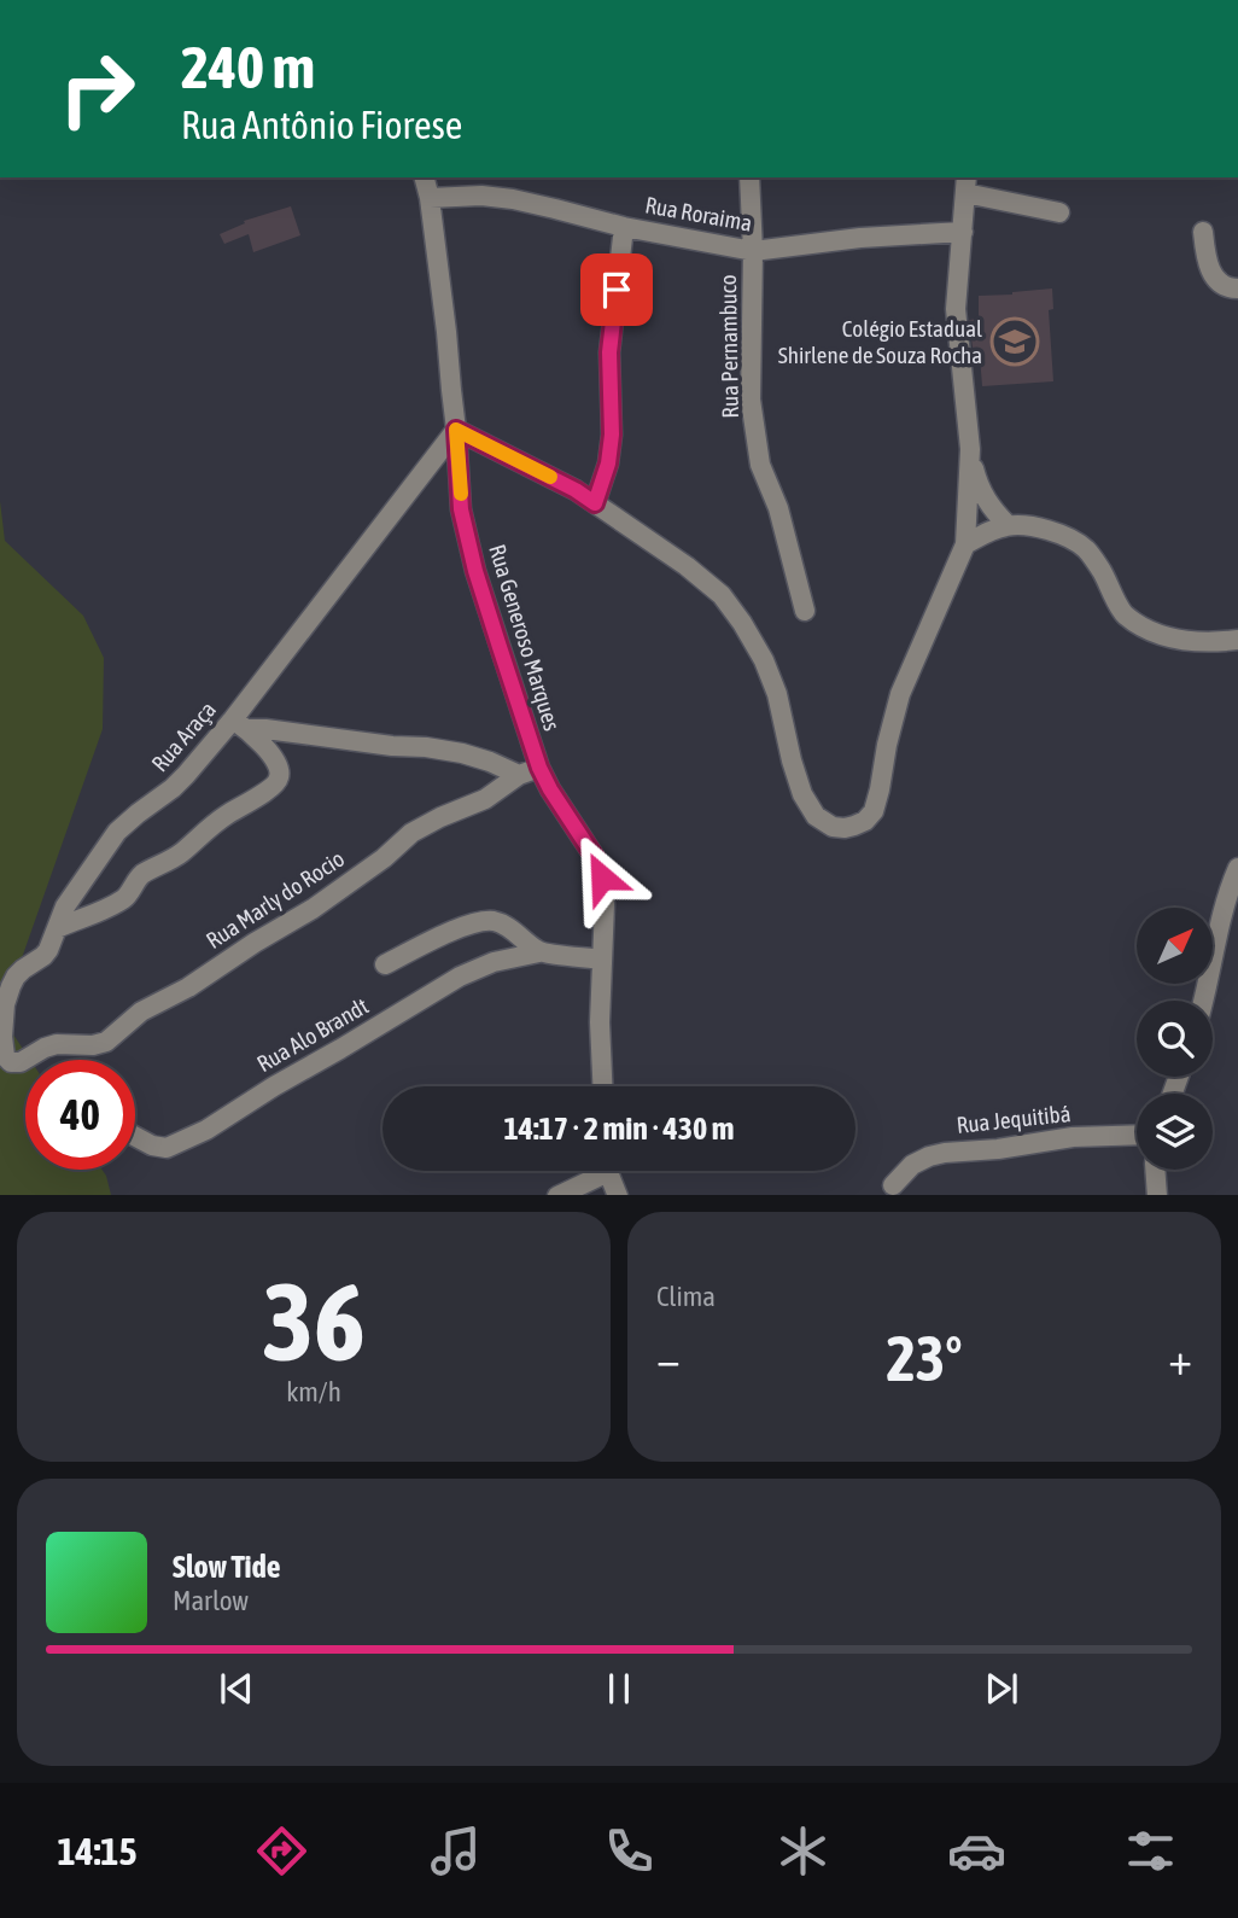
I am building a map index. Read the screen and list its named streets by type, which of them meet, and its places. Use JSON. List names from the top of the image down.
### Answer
{
  "streets": {
    "street": [
      "Rua Roraima",
      "Rua Pernambuco",
      "Rua Generoso Marques",
      "Rua Araça",
      "Rua Marly do Rocio",
      "Rua Alo Brandt",
      "Rua Jequitibá"
    ]
  },
  "crossings": [
    ["Rua Roraima", "Rua Pernambuco"],
    ["Rua Roraima", "Rua Generoso Marques"],
    ["Rua Generoso Marques", "Rua Araça"],
    ["Rua Generoso Marques", "Rua Marly do Rocio"],
    ["Rua Generoso Marques", "Rua Alo Brandt"],
    ["Rua Araça", "Rua Marly do Rocio"]
  ],
  "places": {
    "school or university": ["Colégio Estadual Shirlene de Souza Rocha"]
  },
  "north": "top right",
  "page": {
    "turn": ["240 m", "Rua Antônio Fiorese"],
    "limit": "40",
    "trip": "14:17 · 2 min · 430 m",
    "tile": [
      ["36", "km/h"],
      "Clima"
    ],
    "heat": ["−", "23°", "+"],
    "song": ["Slow Tide", "Marlow"],
    "tabs": "14:15"
  }
}
